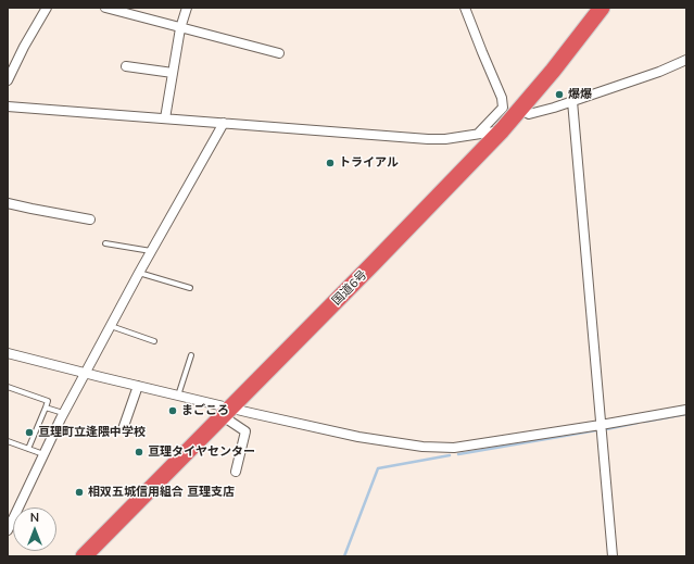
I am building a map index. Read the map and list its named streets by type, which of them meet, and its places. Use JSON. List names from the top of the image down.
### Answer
{
  "streets": {
    "highway": ["国道6号"]
  },
  "places": [
    "爆爆",
    "トライアル",
    "まごころ",
    "亘理町立逢隈中学校",
    "亘理タイヤセンター",
    "相双五城信用組合 亘理支店"
  ],
  "north": "top"
}
